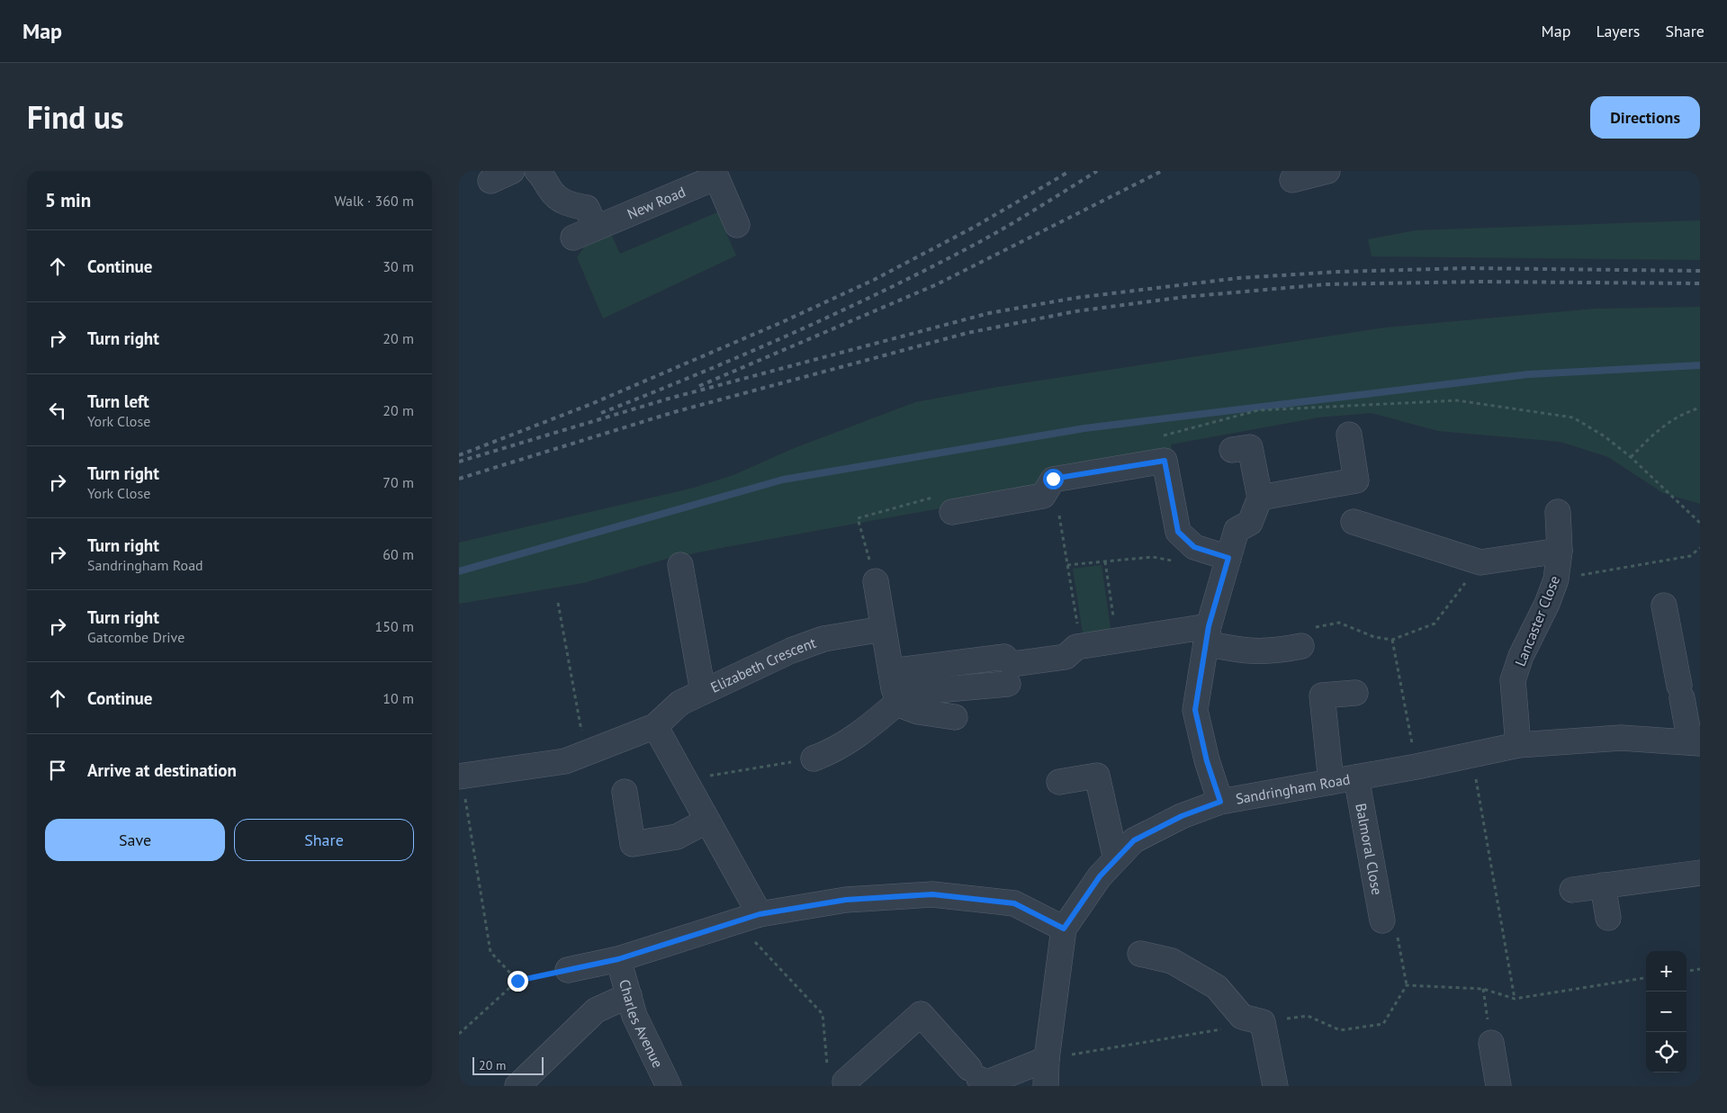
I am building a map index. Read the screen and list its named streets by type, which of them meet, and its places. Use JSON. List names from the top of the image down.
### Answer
{
  "streets": {
    "street": [
      "New Road",
      "Lancaster Close",
      "Elizabeth Crescent",
      "Sandringham Road",
      "Balmoral Close",
      "Charles Avenue"
    ]
  },
  "crossings": [
    ["Lancaster Close", "Sandringham Road"],
    ["Sandringham Road", "Balmoral Close"]
  ],
  "scale_bar": "20 m",
  "page": {
    "header": "Map",
    "nav": ["Map", "Layers", "Share"],
    "title": "Find us",
    "buttons": [
      "Directions",
      ["Save", "Share"]
    ],
    "heading": ["5 min", "Walk · 360 m"],
    "list": [
      ["Continue", "30 m"],
      ["Turn right", "20 m"],
      ["Turn left", "York Close", "20 m"],
      ["Turn right", "York Close", "70 m"],
      ["Turn right", "Sandringham Road", "60 m"],
      ["Turn right", "Gatcombe Drive", "150 m"],
      ["Continue", "10 m"],
      "Arrive at destination"
    ],
    "map_buttons": ["+", "−"],
    "scale": "20 m"
  }
}
